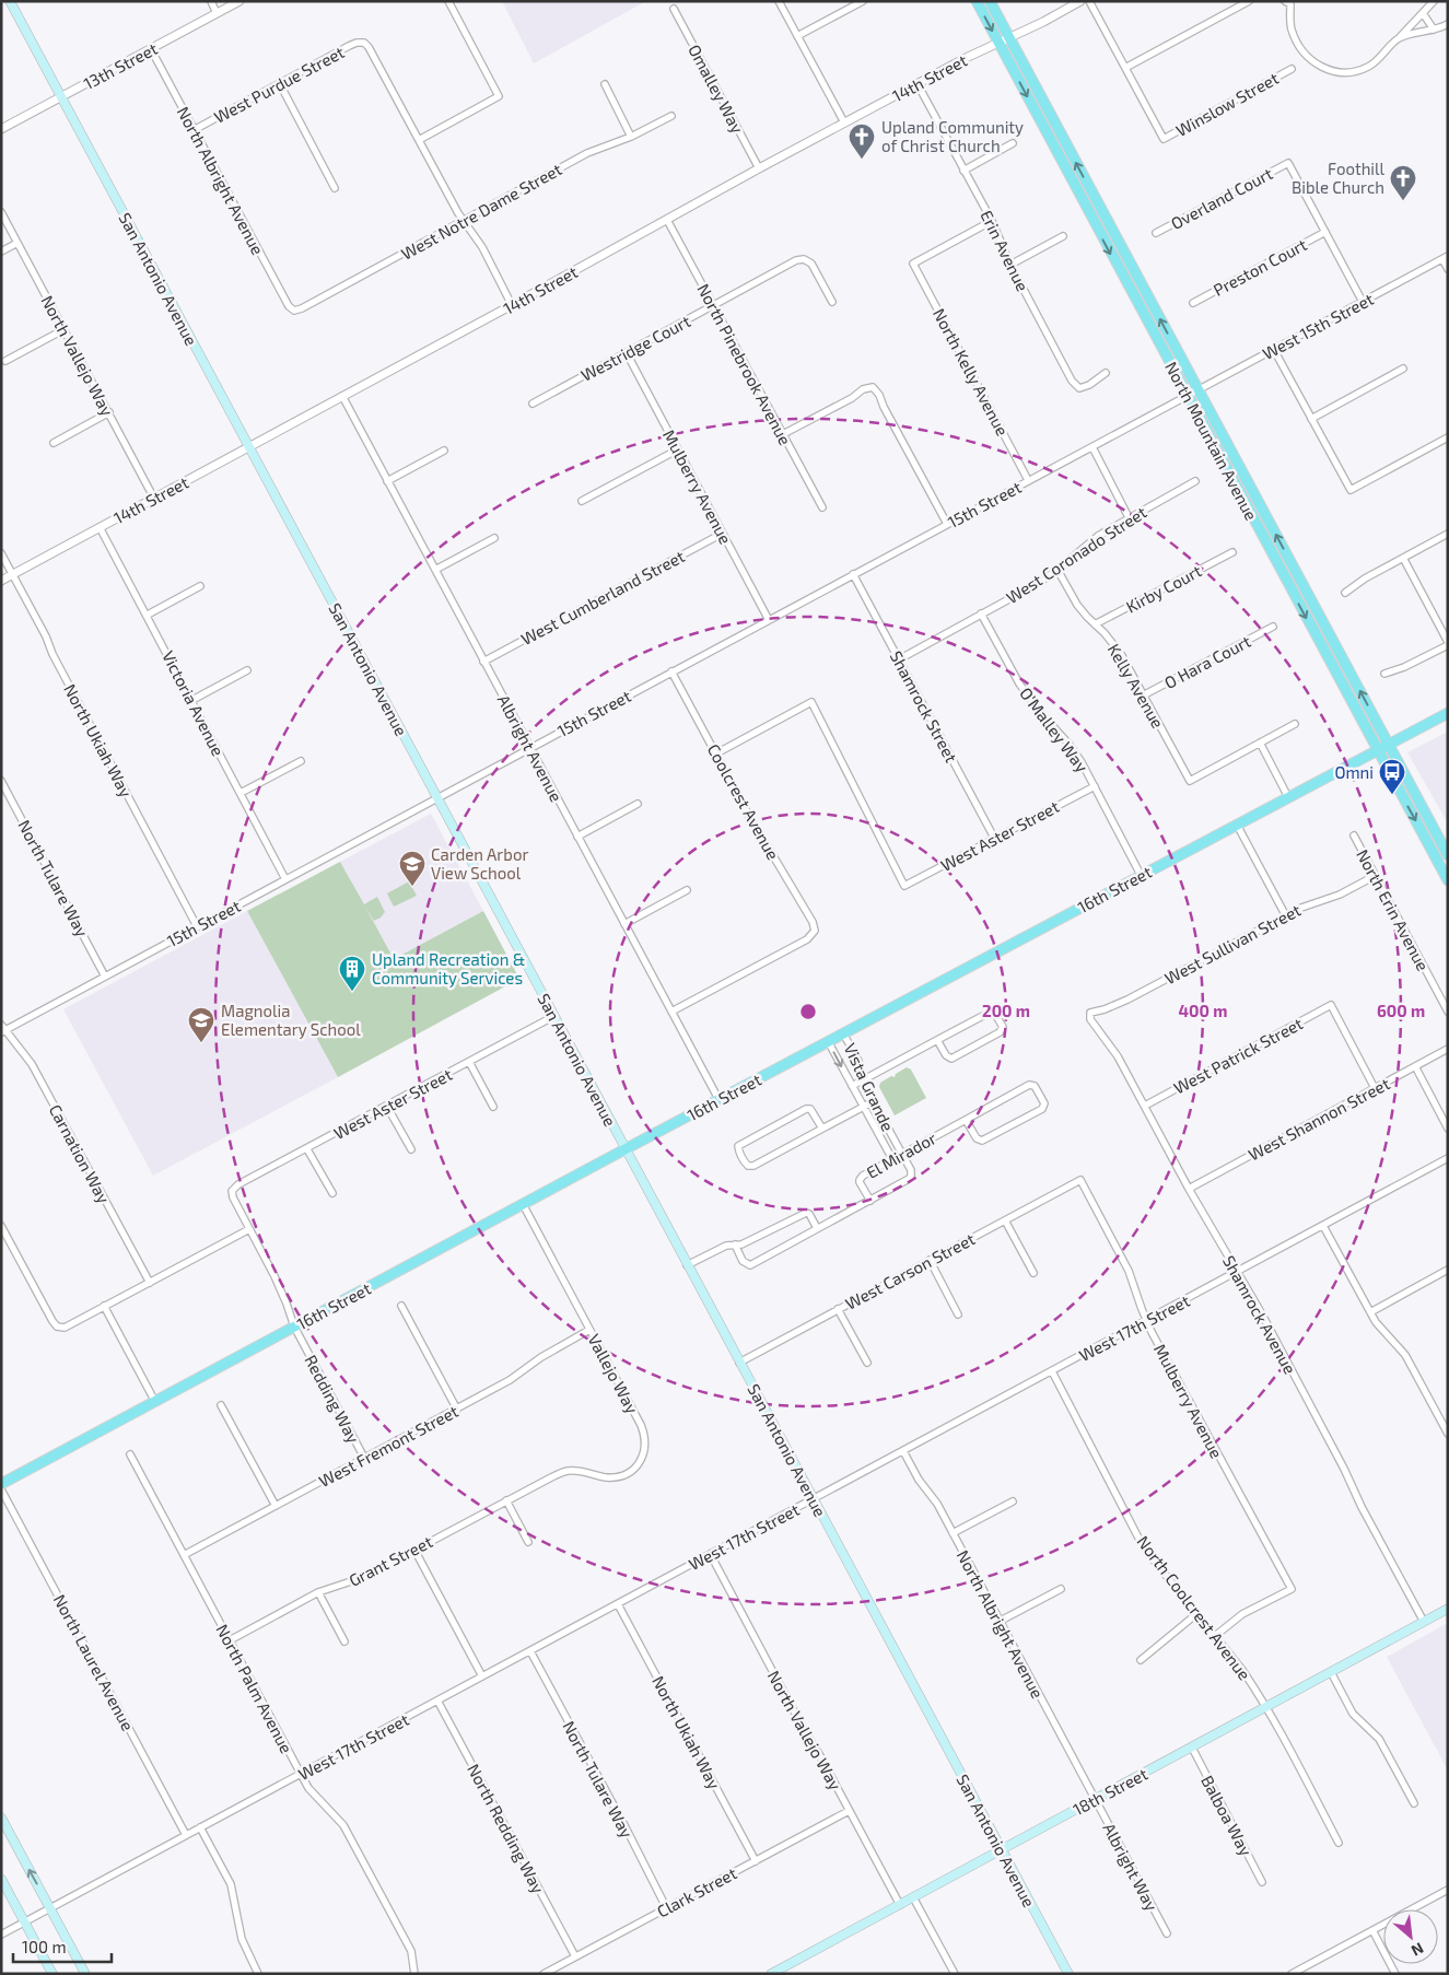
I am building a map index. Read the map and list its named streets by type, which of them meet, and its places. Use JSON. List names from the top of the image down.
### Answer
{
  "streets": {
    "main road": [
      "San Antonio Avenue",
      "North Mountain Avenue",
      "16th Street",
      "18th Street"
    ],
    "street": [
      "13th Street",
      "14th Street",
      "West Purdue Street",
      "Omalley Way",
      "Winslow Street",
      "North Albright Avenue",
      "Overland Court",
      "West Notre Dame Street",
      "Erin Avenue",
      "Preston Court",
      "West 15th Street",
      "Westridge Court",
      "North Vallejo Way",
      "North Pinebrook Avenue",
      "North Kelly Avenue",
      "Mulberry Avenue",
      "15th Street",
      "West Coronado Street",
      "Kirby Court",
      "West Cumberland Street",
      "O Hara Court",
      "Kelly Avenue",
      "Victoria Avenue",
      "Shamrock Street",
      "O'Malley Way",
      "North Ukiah Way",
      "Albright Avenue",
      "Coolcrest Avenue",
      "West Aster Street",
      "North Tulare Way",
      "North Erin Avenue",
      "West Sullivan Street",
      "West Patrick Street",
      "Vista Grande",
      "West Shannon Street",
      "Carnation Way",
      "El Mirador",
      "West Carson Street",
      "Shamrock Avenue",
      "West 17th Street",
      "Vallejo Way",
      "Redding Way",
      "West Fremont Street",
      "Grant Street",
      "North Coolcrest Avenue",
      "North Laurel Avenue",
      "North Palm Avenue",
      "Balboa Way",
      "North Redding Way",
      "Albright Way",
      "Clark Street"
    ]
  },
  "crossings": [
    ["13th Street", "North Albright Avenue"],
    ["13th Street", "San Antonio Avenue"],
    ["14th Street", "Omalley Way"],
    ["14th Street", "Erin Avenue"],
    ["14th Street", "San Antonio Avenue"],
    ["14th Street", "North Vallejo Way"],
    ["14th Street", "North Pinebrook Avenue"],
    ["14th Street", "North Mountain Avenue"],
    ["14th Street", "Victoria Avenue"],
    ["14th Street", "North Ukiah Way"],
    ["14th Street", "Albright Avenue"],
    ["West Purdue Street", "North Albright Avenue"],
    ["North Albright Avenue", "West Notre Dame Street"],
    ["North Albright Avenue", "West 17th Street"],
    ["North Albright Avenue", "18th Street"],
    ["North Albright Avenue", "Albright Way"],
    ["Overland Court", "Preston Court"],
    ["Erin Avenue", "North Kelly Avenue"],
    ["San Antonio Avenue", "15th Street"],
    ["San Antonio Avenue", "West Aster Street"],
    ["San Antonio Avenue", "16th Street"],
    ["San Antonio Avenue", "West Carson Street"],
    ["San Antonio Avenue", "West 17th Street"],
    ["San Antonio Avenue", "18th Street"],
    ["West 15th Street", "North Mountain Avenue"],
    ["West 15th Street", "15th Street"],
    ["Westridge Court", "North Pinebrook Avenue"],
    ["Westridge Court", "Mulberry Avenue"],
    ["North Vallejo Way", "West 17th Street"],
    ["North Vallejo Way", "18th Street"],
    ["North Vallejo Way", "Clark Street"],
    ["North Kelly Avenue", "15th Street"],
    ["North Mountain Avenue", "15th Street"],
    ["North Mountain Avenue", "16th Street"],
    ["Mulberry Avenue", "15th Street"],
    ["Mulberry Avenue", "West Cumberland Street"],
    ["Mulberry Avenue", "West Carson Street"],
    ["Mulberry Avenue", "West 17th Street"],
    ["Mulberry Avenue", "North Coolcrest Avenue"],
    ["15th Street", "Victoria Avenue"],
    ["15th Street", "Shamrock Street"],
    ["15th Street", "North Ukiah Way"],
    ["15th Street", "Albright Avenue"],
    ["15th Street", "Coolcrest Avenue"],
    ["15th Street", "North Tulare Way"],
    ["15th Street", "Carnation Way"],
    ["West Coronado Street", "Kelly Avenue"],
    ["West Coronado Street", "Shamrock Street"],
    ["West Coronado Street", "O'Malley Way"],
    ["Kirby Court", "Kelly Avenue"],
    ["West Cumberland Street", "Albright Avenue"],
    ["O Hara Court", "Kelly Avenue"],
    ["Shamrock Street", "West Aster Street"],
    ["O'Malley Way", "West Aster Street"],
    ["O'Malley Way", "16th Street"],
    ["North Ukiah Way", "West 17th Street"],
    ["North Ukiah Way", "Clark Street"],
    ["Albright Avenue", "Coolcrest Avenue"],
    ["Albright Avenue", "16th Street"],
    ["Coolcrest Avenue", "West Aster Street"],
    ["West Aster Street", "Redding Way"],
    ["North Tulare Way", "West 17th Street"],
    ["North Tulare Way", "Clark Street"],
    ["16th Street", "Vista Grande"],
    ["16th Street", "Vallejo Way"],
    ["16th Street", "Redding Way"],
    ["North Erin Avenue", "West Sullivan Street"],
    ["West Sullivan Street", "Shamrock Avenue"],
    ["West Patrick Street", "West Shannon Street"],
    ["West Patrick Street", "Shamrock Avenue"],
    ["Vista Grande", "El Mirador"],
    ["West Shannon Street", "Shamrock Avenue"],
    ["Shamrock Avenue", "West 17th Street"],
    ["Shamrock Avenue", "18th Street"],
    ["West 17th Street", "North Coolcrest Avenue"],
    ["West 17th Street", "North Laurel Avenue"],
    ["West 17th Street", "North Palm Avenue"],
    ["West 17th Street", "North Redding Way"],
    ["Vallejo Way", "West Fremont Street"],
    ["Vallejo Way", "Grant Street"],
    ["Redding Way", "West Fremont Street"],
    ["West Fremont Street", "North Palm Avenue"],
    ["Grant Street", "North Palm Avenue"],
    ["North Coolcrest Avenue", "18th Street"],
    ["18th Street", "Balboa Way"],
    ["18th Street", "Albright Way"],
    ["North Redding Way", "Clark Street"]
  ],
  "places": {
    "church": ["Upland Community of Christ Church", "Foothill Bible Church"],
    "bus stop": ["Omni"],
    "school or university": ["Carden Arbor View School", "Magnolia Elementary School"],
    "building": ["Upland Recreation & Community Services"]
  },
  "scale_bar": "100 m",
  "north": "bottom right",
  "rings": ["200 m", "400 m", "600 m"]
}
